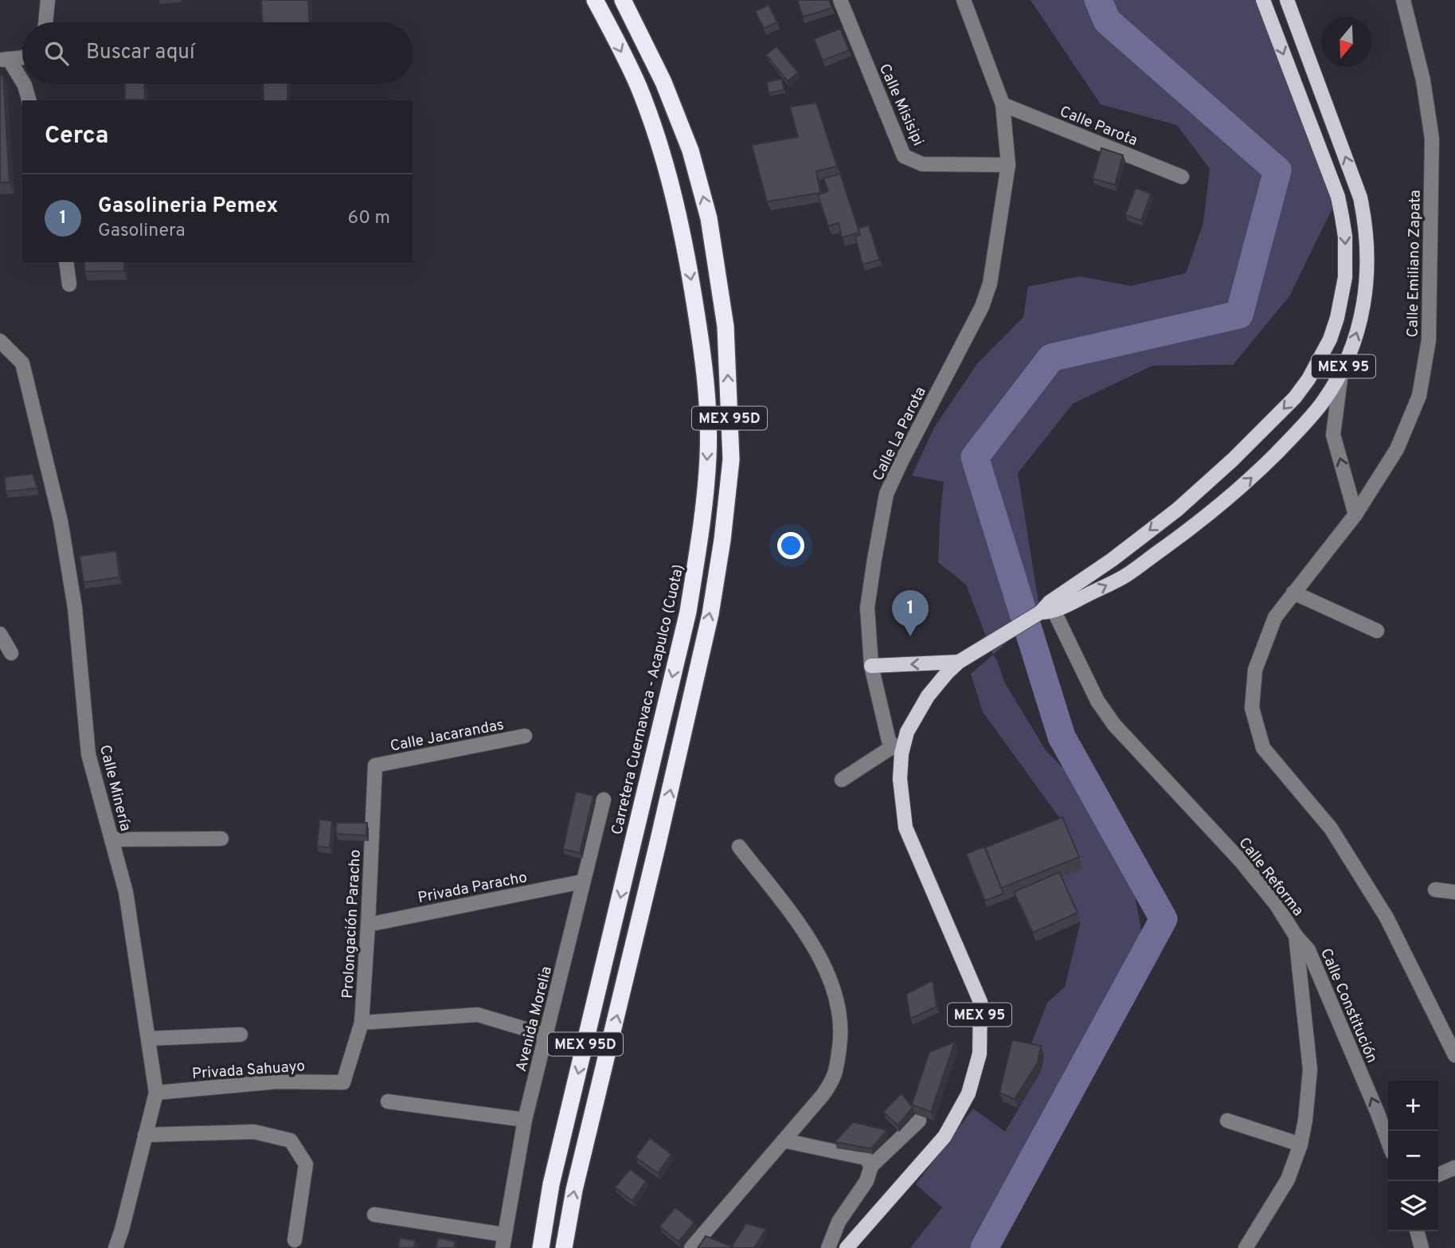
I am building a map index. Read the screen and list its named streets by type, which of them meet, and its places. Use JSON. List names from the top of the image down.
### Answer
{
  "streets": {
    "highway": ["MEX 95D", "Carretera Cuernavaca - Acapulco (Cuota)"],
    "main road": ["MEX 95"],
    "street": [
      "Calle Misisipi",
      "Calle Parota",
      "Calle Emiliano Zapata",
      "Calle La Parota",
      "Calle Jacarandas",
      "Calle Minería",
      "Calle Reforma",
      "Privada Paracho",
      "Prolongación Paracho",
      "Calle Constitución",
      "Avenida Morelia",
      "Privada Sahuayo"
    ]
  },
  "crossings": [
    ["Calle Misisipi", "Calle La Parota"],
    ["Calle Parota", "Calle La Parota"],
    ["MEX 95", "Calle La Parota"],
    ["MEX 95", "Calle Reforma"],
    ["Calle Jacarandas", "Prolongación Paracho"],
    ["Calle Minería", "Privada Sahuayo"],
    ["Calle Reforma", "Calle Constitución"],
    ["Privada Paracho", "Prolongación Paracho"],
    ["Privada Paracho", "Avenida Morelia"],
    ["Prolongación Paracho", "Privada Sahuayo"]
  ],
  "one_way": ["Calle Constitución"],
  "north": "bottom",
  "page": {
    "search": "Buscar aquí",
    "heading": "Cerca",
    "list": [
      {
        "mark": "1",
        "name": "Gasolineria Pemex",
        "note": "Gasolinera",
        "value": "60 m"
      }
    ],
    "pins": "1",
    "map_buttons": ["+", "−"]
  }
}
